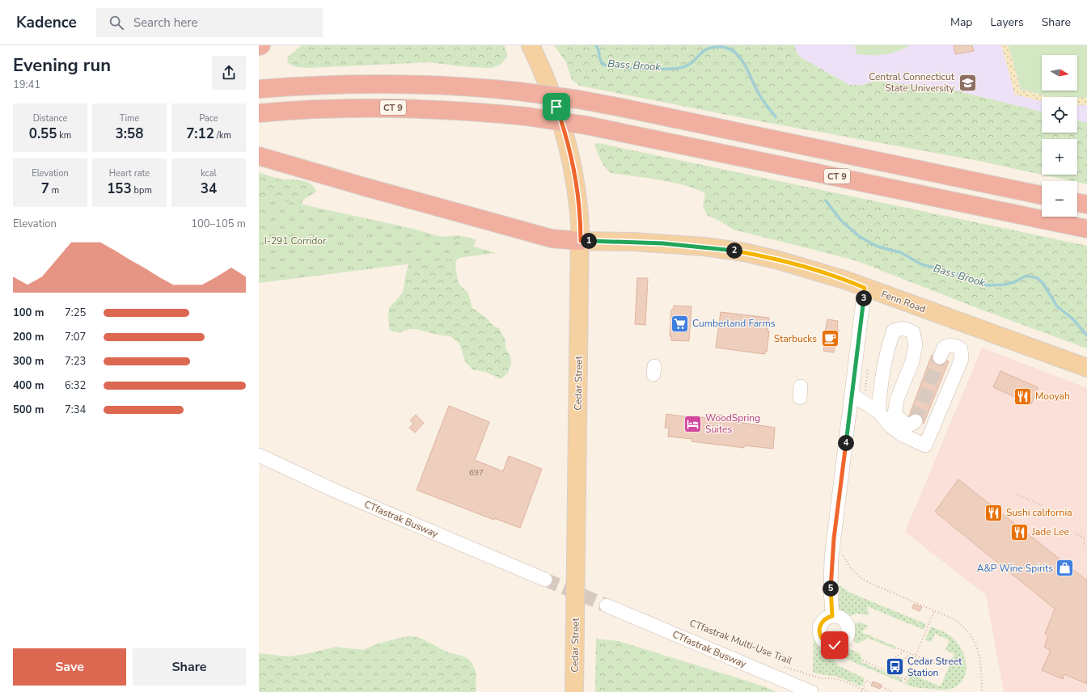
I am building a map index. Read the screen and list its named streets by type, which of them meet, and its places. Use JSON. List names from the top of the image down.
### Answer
{
  "streets": {
    "highway": ["CT 9"],
    "main road": ["Fenn Road", "Cedar Street"],
    "street": ["CTfastrak Busway"],
    "path": ["CTfastrak Multi-Use Trail"]
  },
  "crossings": [
    ["Fenn Road", "Cedar Street"]
  ],
  "water": ["Bass Brook"],
  "parks": ["I-291 Corridor"],
  "places": {
    "school or university": ["Central Connecticut State University"],
    "supermarket": ["Cumberland Farms"],
    "cafe": ["Starbucks"],
    "restaurant": ["Mooyah", "Sushi california", "Jade Lee"],
    "hotel": ["WoodSpring Suites"],
    "shop": ["A&P Wine Spirits"],
    "bus stop": ["Cedar Street Station"]
  },
  "house_numbers": ["697"],
  "north": "right",
  "page": {
    "header": "Kadence",
    "search": "Search here",
    "nav": ["Map", "Layers", "Share"],
    "heading": ["Evening run", "19:41"],
    "map_buttons": ["+", "−"],
    "stats": [
      ["Distance", "0.55 km"],
      ["Time", "3:58"],
      ["Pace", "7:12 /km"],
      ["Elevation", "7 m"],
      ["Heart rate", "153 bpm"],
      ["kcal", "34"]
    ],
    "chart": ["Elevation", "100–105 m"],
    "pins": [
      "1",
      "2",
      "3",
      "4",
      "5"
    ],
    "list": [
      {
        "name": "100 m",
        "note": "7:25"
      },
      {
        "name": "200 m",
        "note": "7:07"
      },
      {
        "name": "300 m",
        "note": "7:23"
      },
      {
        "name": "400 m",
        "note": "6:32"
      },
      {
        "name": "500 m",
        "note": "7:34"
      }
    ],
    "buttons": ["Save", "Share"]
  }
}
